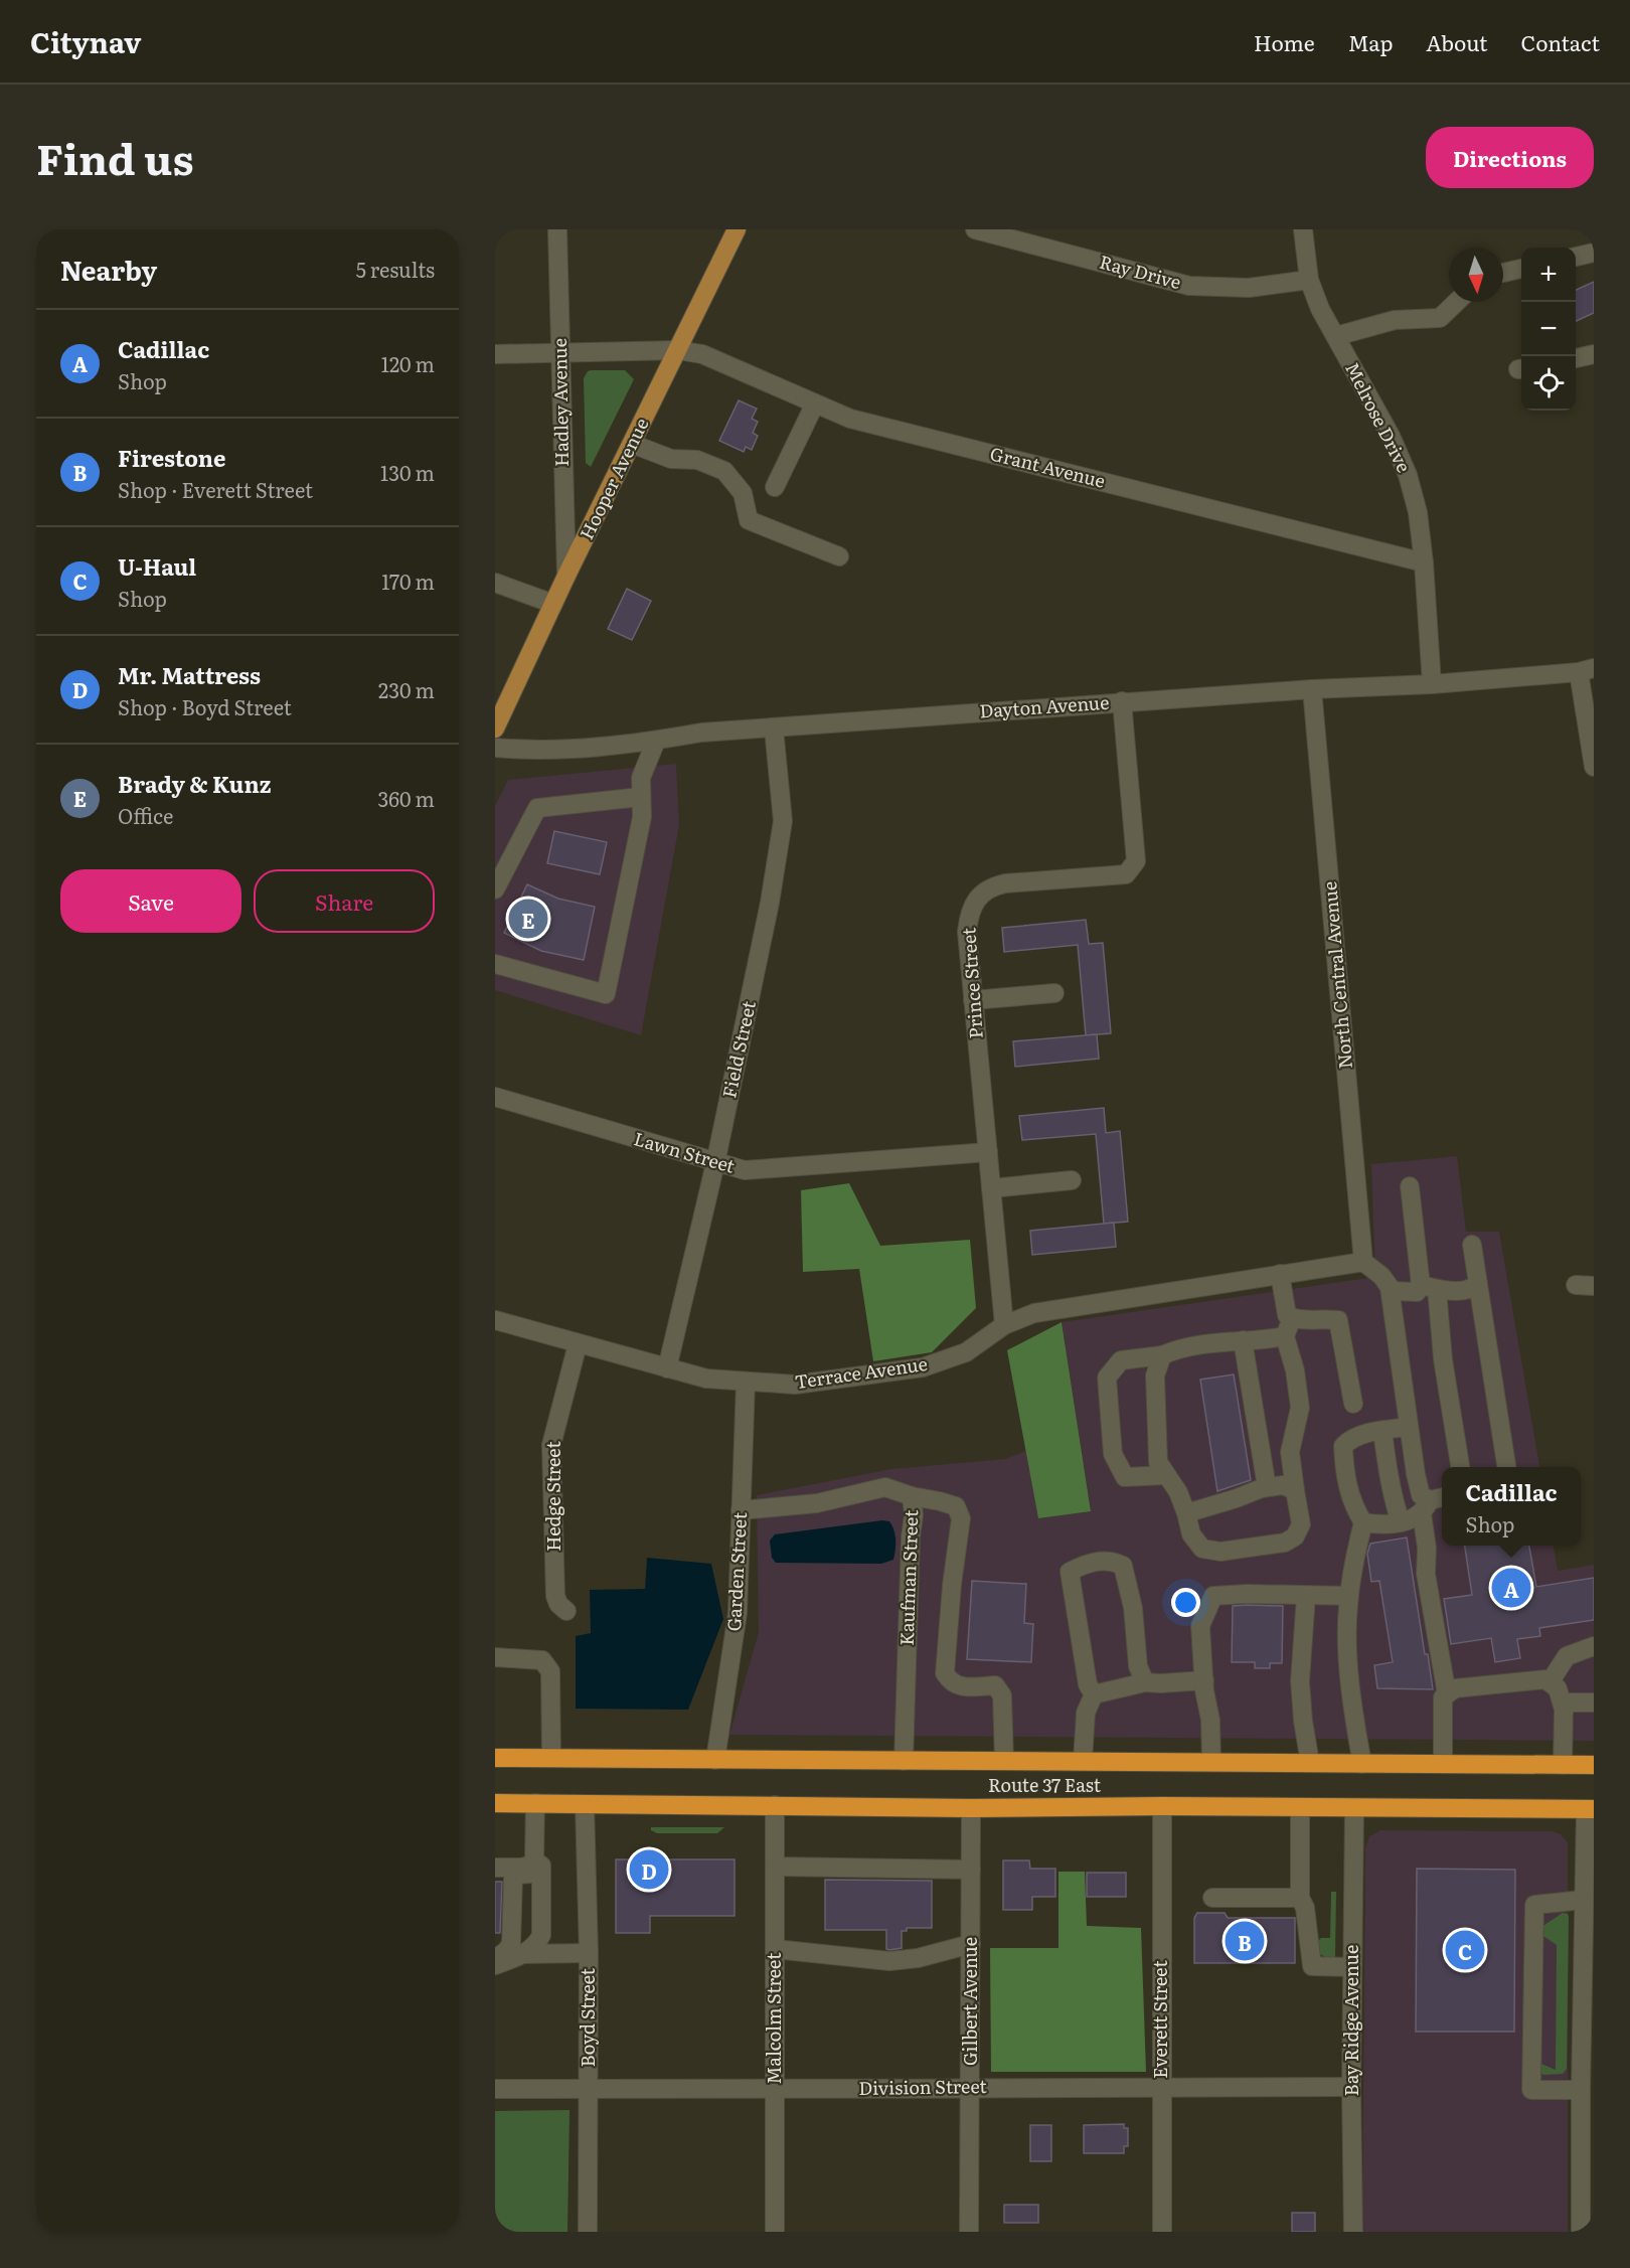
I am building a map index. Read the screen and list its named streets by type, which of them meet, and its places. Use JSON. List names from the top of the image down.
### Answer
{
  "streets": {
    "highway": ["Route 37 East"],
    "main road": ["Hooper Avenue"],
    "street": [
      "Ray Drive",
      "Hadley Avenue",
      "Melrose Drive",
      "Grant Avenue",
      "Dayton Avenue",
      "North Central Avenue",
      "Prince Street",
      "Field Street",
      "Lawn Street",
      "Terrace Avenue",
      "Hedge Street",
      "Garden Street",
      "Kaufman Street",
      "Gilbert Avenue",
      "Boyd Street",
      "Malcolm Street",
      "Everett Street",
      "Bay Ridge Avenue",
      "Division Street"
    ]
  },
  "crossings": [
    ["Ray Drive", "Melrose Drive"],
    ["Hadley Avenue", "Grant Avenue"],
    ["Hadley Avenue", "Hooper Avenue"],
    ["Melrose Drive", "Grant Avenue"],
    ["Melrose Drive", "Dayton Avenue"],
    ["Grant Avenue", "Hooper Avenue"],
    ["Dayton Avenue", "North Central Avenue"],
    ["Dayton Avenue", "Prince Street"],
    ["Dayton Avenue", "Field Street"],
    ["North Central Avenue", "Terrace Avenue"],
    ["Prince Street", "Lawn Street"],
    ["Prince Street", "Terrace Avenue"],
    ["Field Street", "Lawn Street"],
    ["Field Street", "Terrace Avenue"],
    ["Terrace Avenue", "Hedge Street"],
    ["Terrace Avenue", "Garden Street"],
    ["Garden Street", "Kaufman Street"],
    ["Garden Street", "Route 37 East"],
    ["Kaufman Street", "Route 37 East"],
    ["Route 37 East", "Gilbert Avenue"],
    ["Route 37 East", "Boyd Street"],
    ["Route 37 East", "Malcolm Street"],
    ["Route 37 East", "Everett Street"],
    ["Route 37 East", "Bay Ridge Avenue"],
    ["Gilbert Avenue", "Division Street"],
    ["Boyd Street", "Division Street"],
    ["Malcolm Street", "Division Street"],
    ["Everett Street", "Division Street"],
    ["Bay Ridge Avenue", "Division Street"]
  ],
  "north": "bottom",
  "page": {
    "header": "Citynav",
    "nav": [
      "Home",
      "Map",
      "About",
      "Contact"
    ],
    "title": "Find us",
    "buttons": [
      "Directions",
      ["Save", "Share"]
    ],
    "heading": ["Nearby", "5 results"],
    "map_buttons": ["+", "−"],
    "list": [
      {
        "mark": "A",
        "name": "Cadillac",
        "note": "Shop",
        "value": "120 m"
      },
      {
        "mark": "B",
        "name": "Firestone",
        "note": "Shop · Everett Street",
        "value": "130 m"
      },
      {
        "mark": "C",
        "name": "U-Haul",
        "note": "Shop",
        "value": "170 m"
      },
      {
        "mark": "D",
        "name": "Mr. Mattress",
        "note": "Shop · Boyd Street",
        "value": "230 m"
      },
      {
        "mark": "E",
        "name": "Brady & Kunz",
        "note": "Office",
        "value": "360 m"
      }
    ],
    "pins": [
      "E",
      "A",
      "D",
      "B",
      "C"
    ],
    "popup": ["Cadillac", "Shop"]
  }
}
